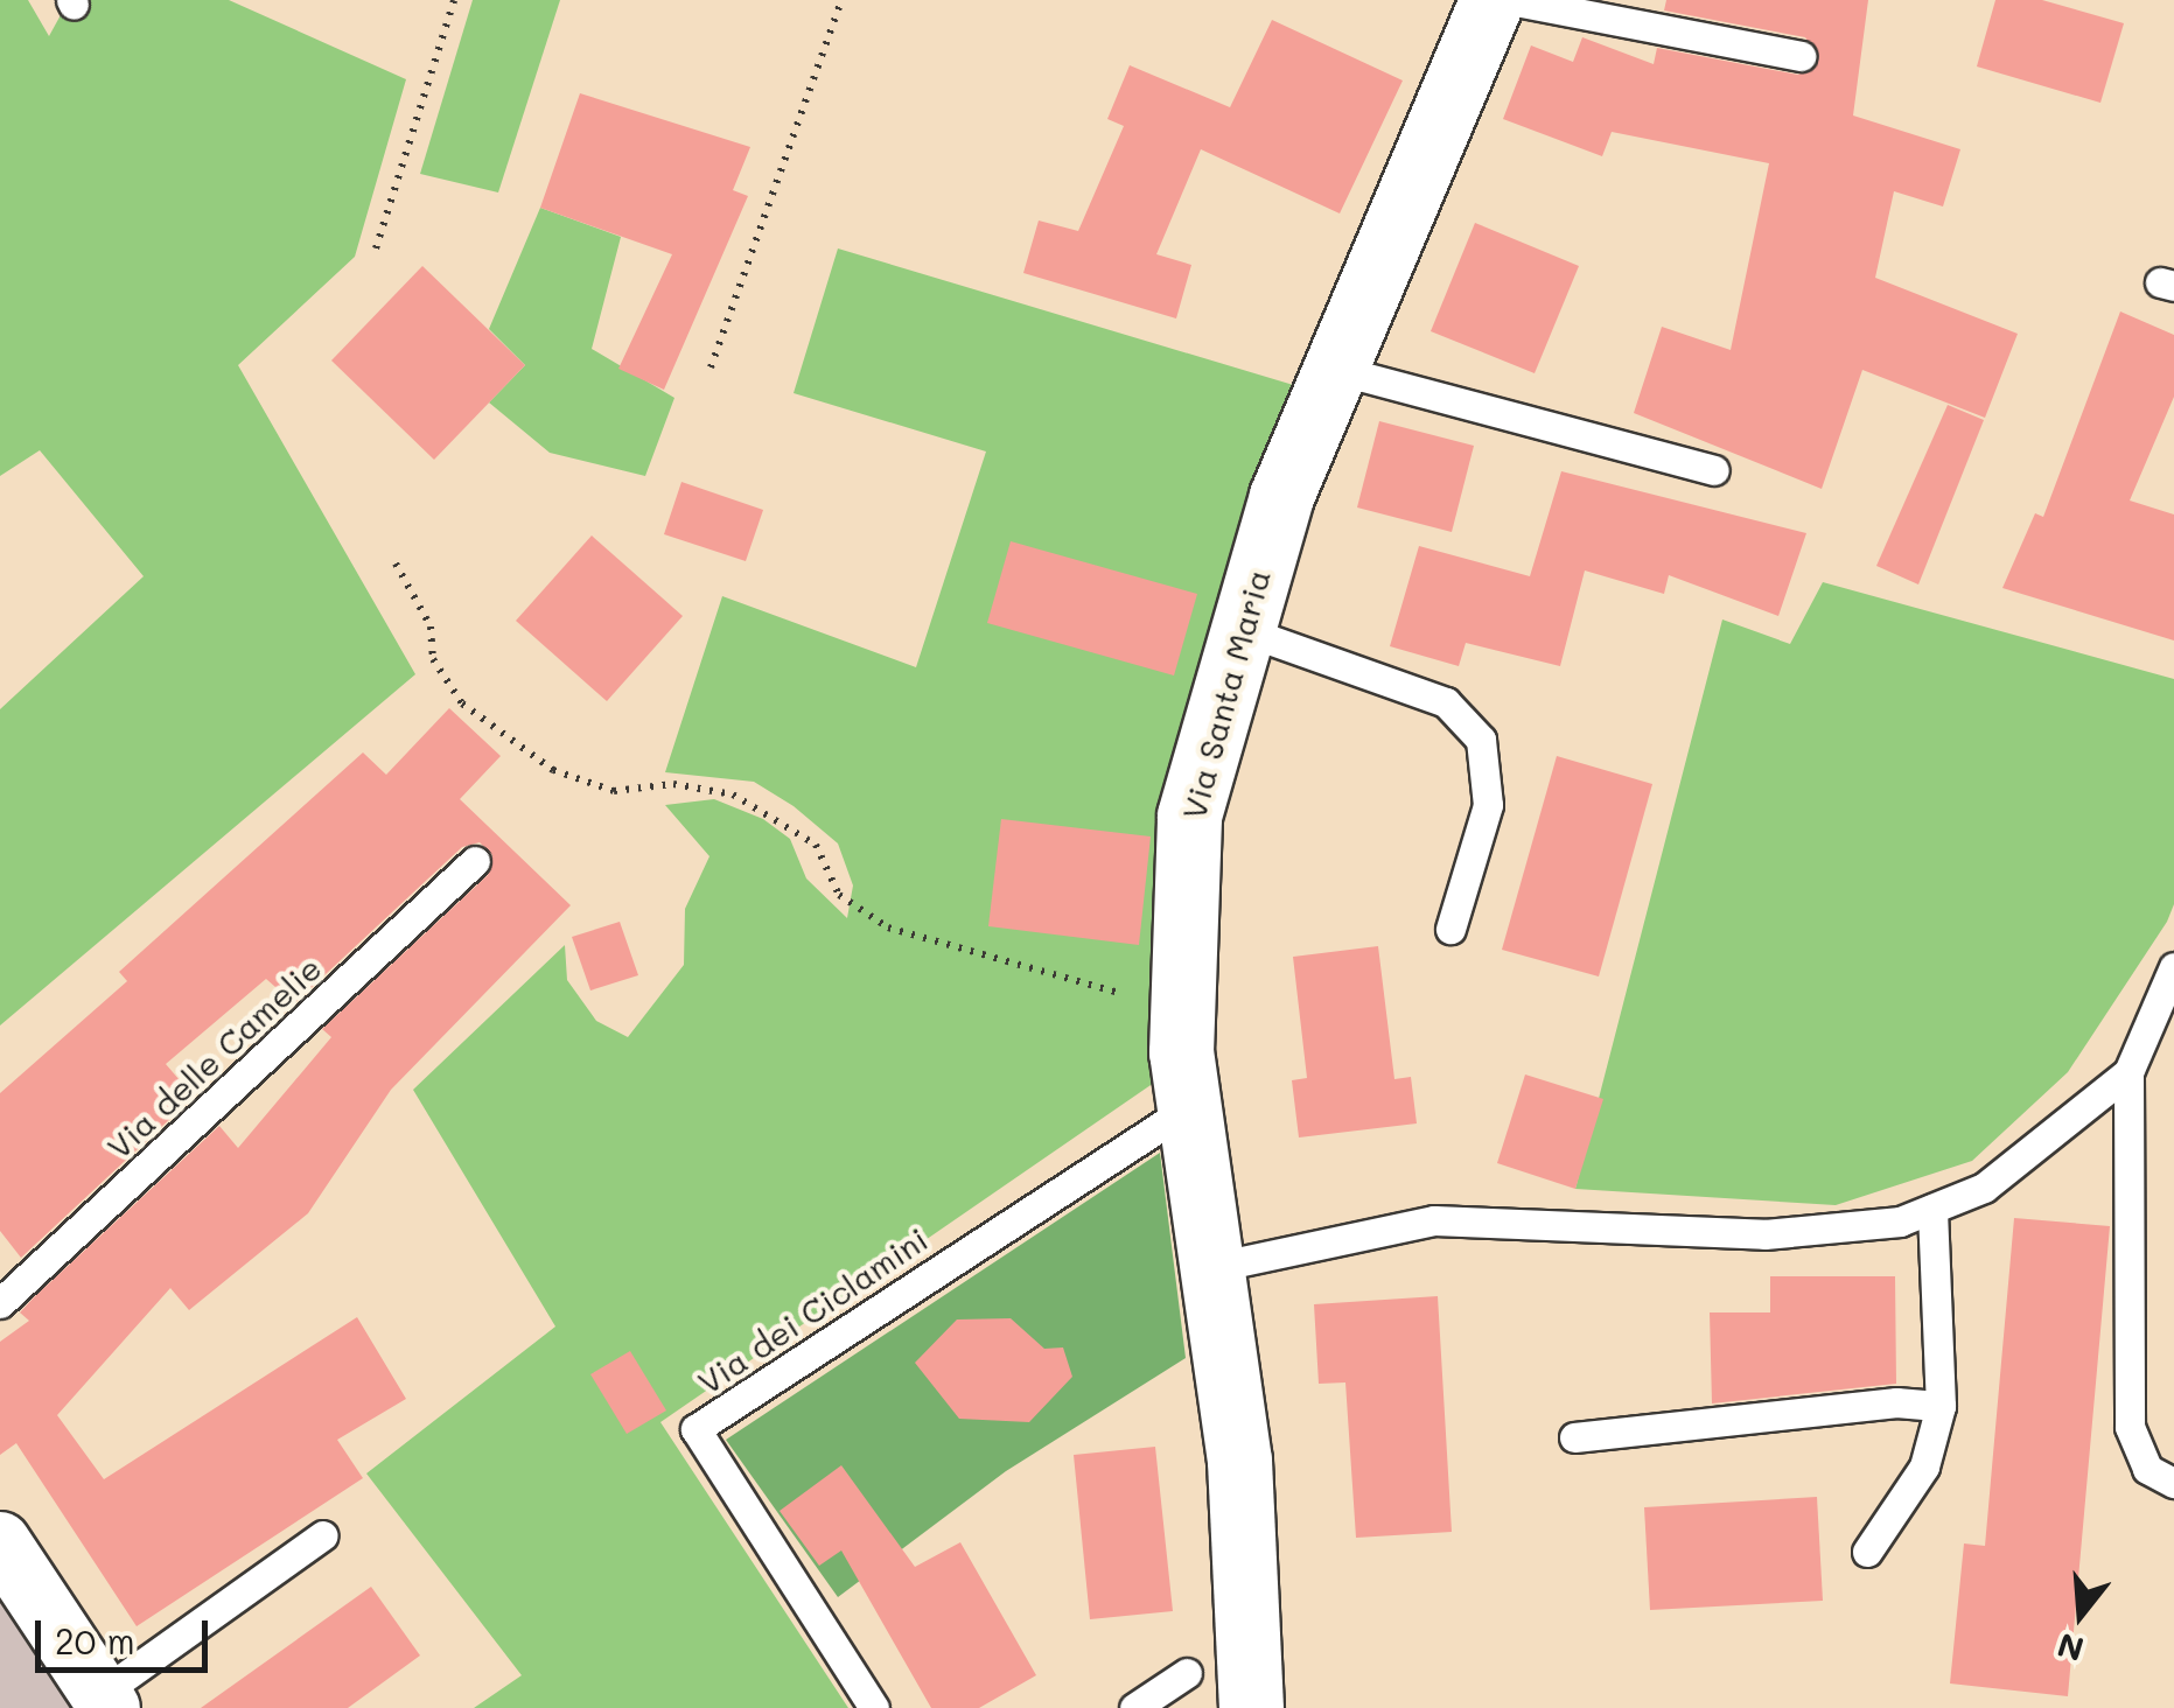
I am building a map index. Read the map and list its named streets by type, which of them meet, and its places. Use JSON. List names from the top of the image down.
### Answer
{
  "streets": {
    "street": ["Via Santa Maria"],
    "lane": ["Via delle Camelie", "Via dei Ciclamini"]
  },
  "crossings": [
    ["Via Santa Maria", "Via dei Ciclamini"]
  ],
  "scale_bar": "20 m",
  "north": "bottom"
}
